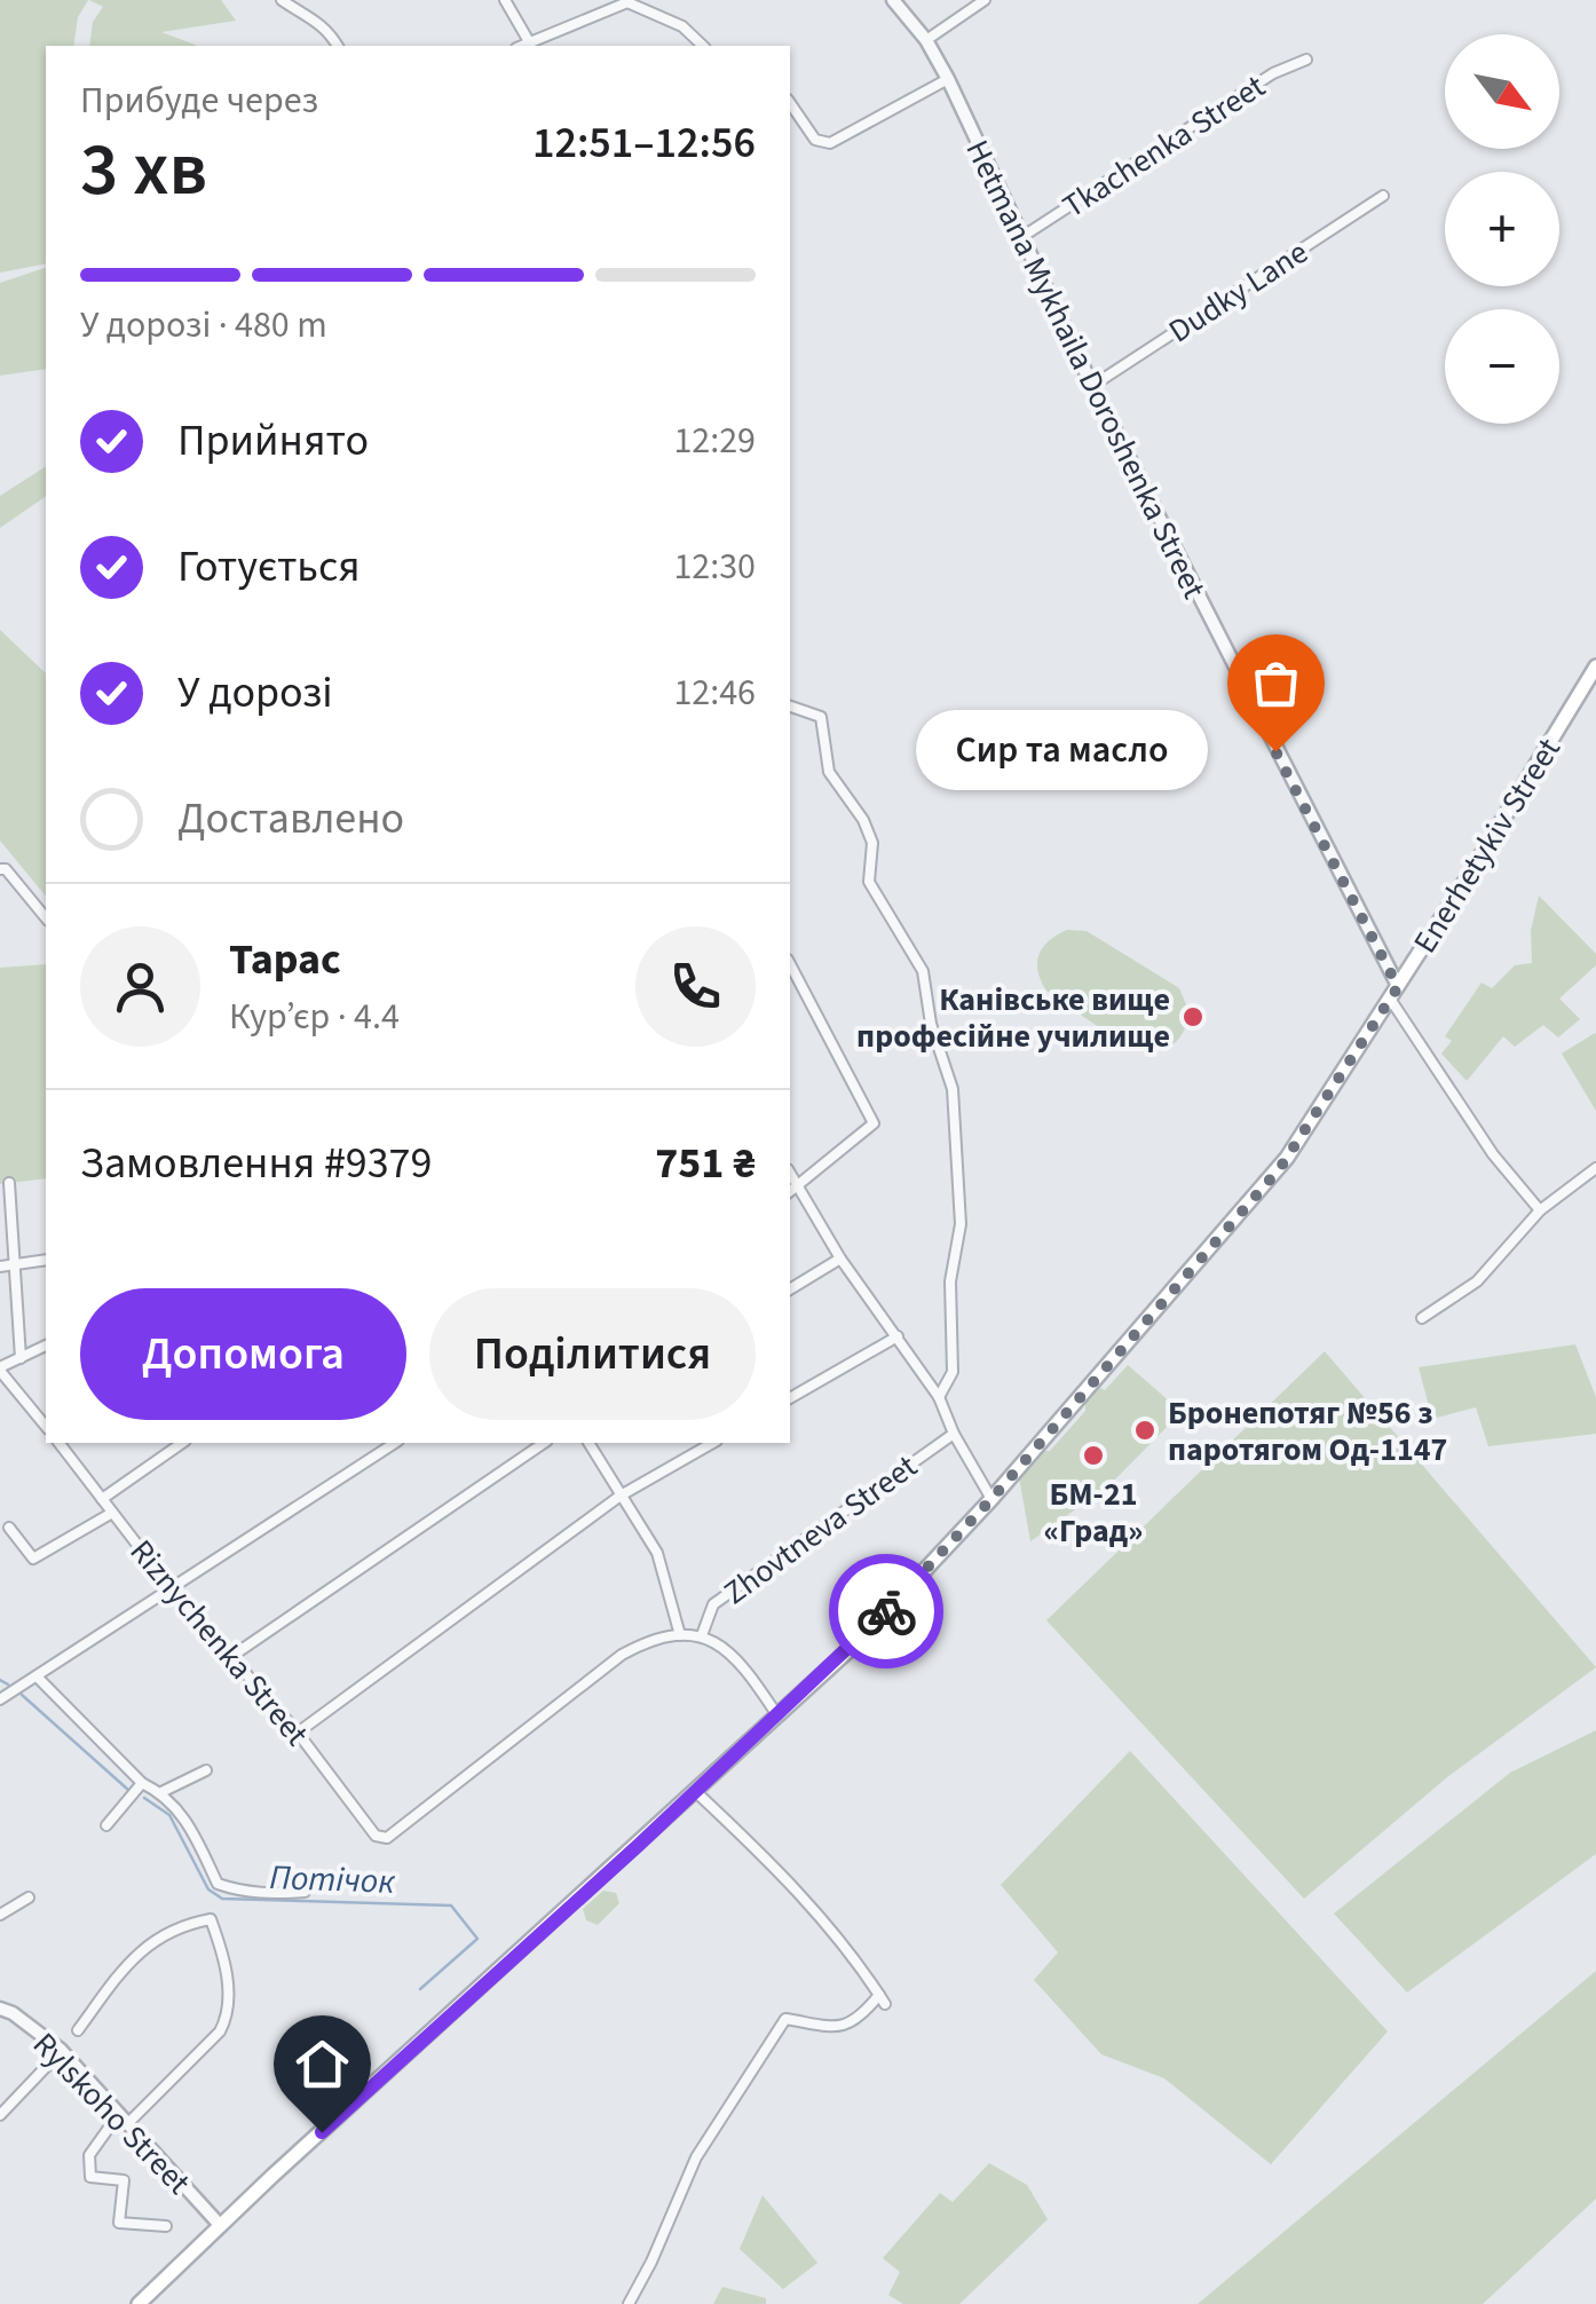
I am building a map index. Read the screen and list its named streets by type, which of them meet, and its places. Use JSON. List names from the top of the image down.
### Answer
{
  "streets": {
    "main road": ["Enerhetykiv Street"],
    "street": [
      "Tkachenka Street",
      "Dudky Lane",
      "Hetmana Mykhaila Doroshenka Street",
      "Zhovtneva Street",
      "Riznychenka Street",
      "Rylskoho Street"
    ]
  },
  "crossings": [
    ["Tkachenka Street", "Hetmana Mykhaila Doroshenka Street"],
    ["Dudky Lane", "Hetmana Mykhaila Doroshenka Street"],
    ["Hetmana Mykhaila Doroshenka Street", "Enerhetykiv Street"],
    ["Enerhetykiv Street", "Rylskoho Street"]
  ],
  "water": ["Потічок"],
  "places": [
    "Сир та масло",
    "Канівське вище професійне училище",
    "Бронепотяг №56 з паротягом Од-1147",
    "БМ-21 «Град»"
  ],
  "north": "bottom right",
  "page": {
    "map_buttons": ["+", "−"],
    "heading": ["3 хв", "Прибуде через", "12:51–12:56"],
    "panel": [
      "Тарас",
      "Кур’єр · 4.4",
      "Замовлення #9379",
      "751 ₴"
    ],
    "bar": "У дорозі · 480 m",
    "list": [
      ["Прийнято", "12:29"],
      ["Готується", "12:30"],
      ["У дорозі", "12:46"],
      "Доставлено"
    ],
    "bubble": "Сир та масло",
    "buttons": ["Допомога", "Поділитися"]
  }
}
